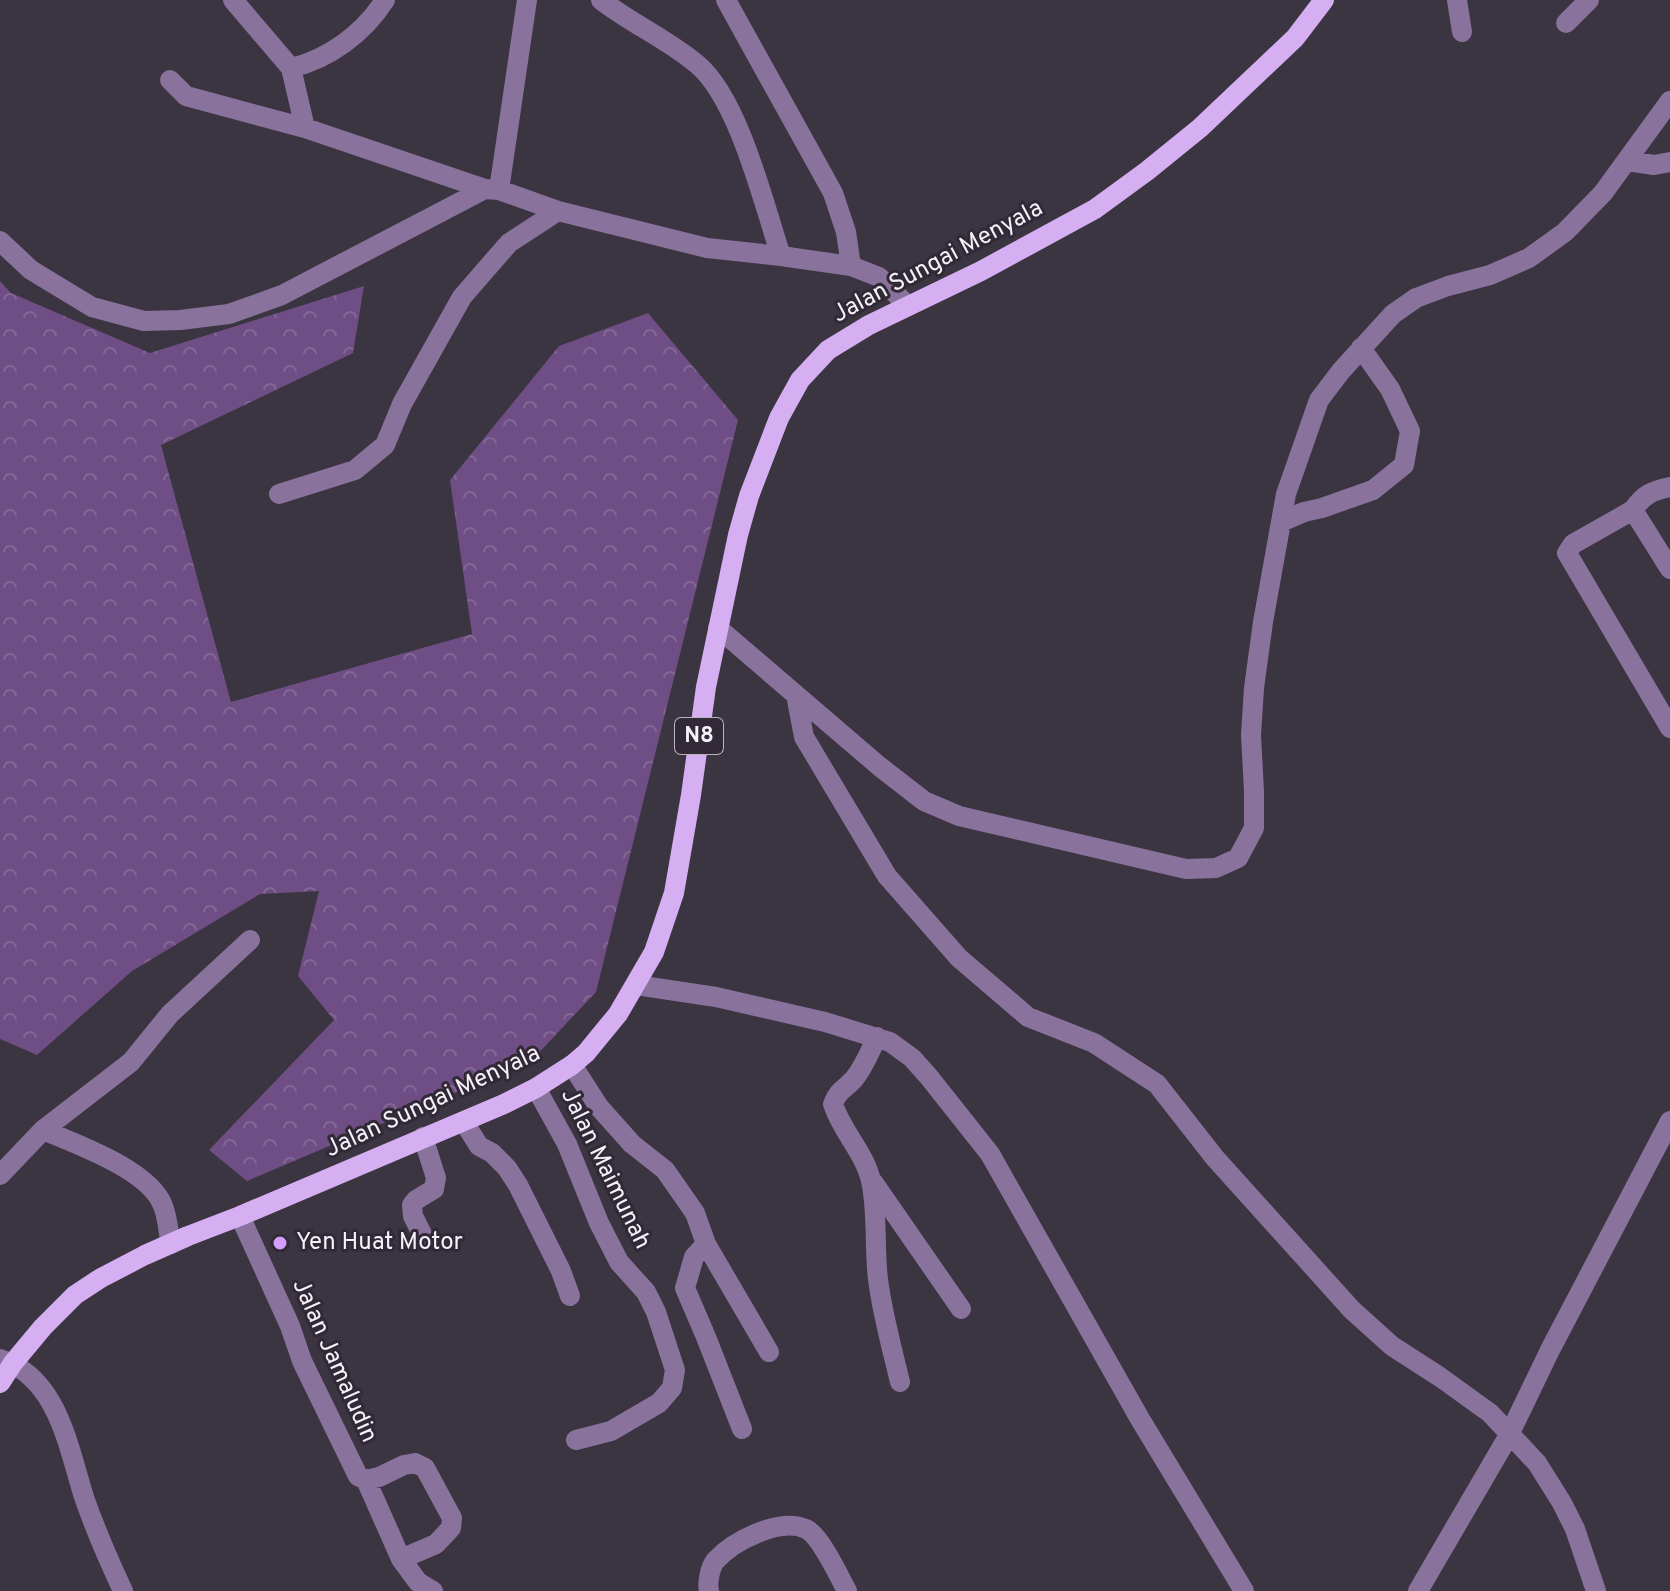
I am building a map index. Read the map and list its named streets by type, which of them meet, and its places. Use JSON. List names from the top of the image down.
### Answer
{
  "streets": {
    "main road": ["Jalan Sungai Menyala", "N8"],
    "street": ["Jalan Maimunah", "Jalan Jamaludin"]
  },
  "crossings": [
    ["Jalan Sungai Menyala", "Jalan Maimunah"],
    ["Jalan Sungai Menyala", "Jalan Jamaludin"]
  ],
  "places": ["Yen Huat Motor"]
}
